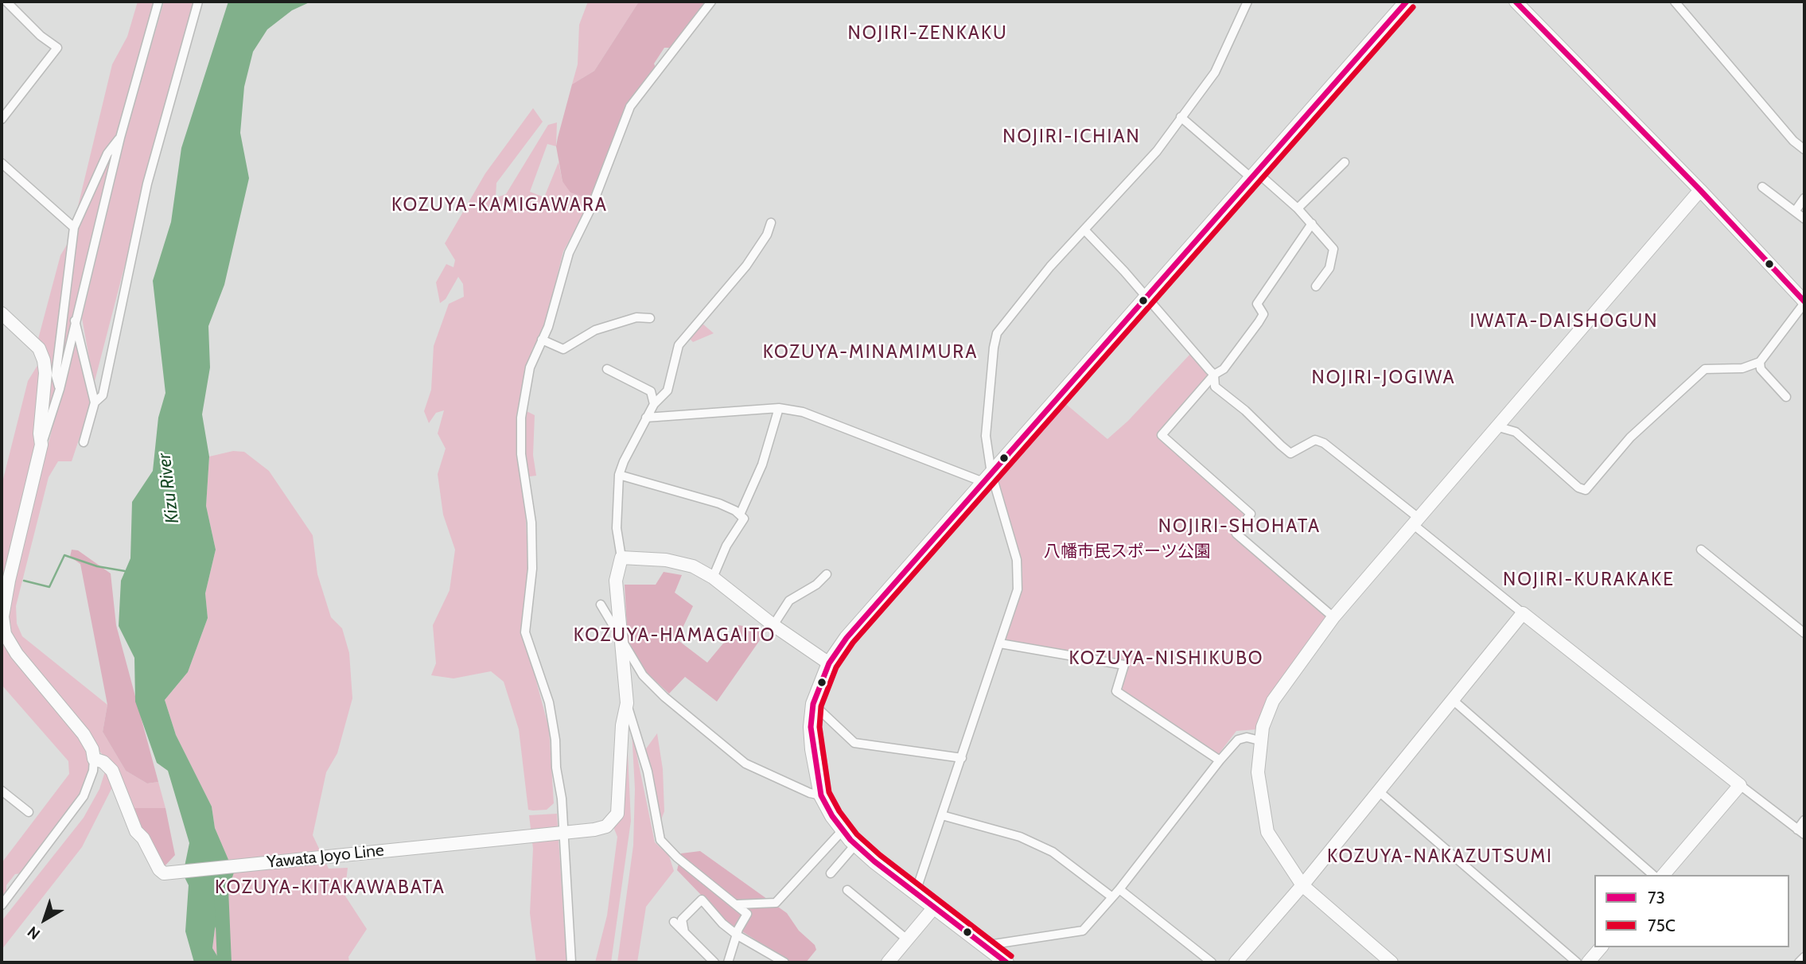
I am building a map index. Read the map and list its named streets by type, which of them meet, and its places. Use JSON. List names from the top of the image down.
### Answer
{
  "streets": {
    "main road": ["Yawata Joyo Line"]
  },
  "districts": [
    "NOJIRI-ZENKAKU",
    "NOJIRI-ICHIAN",
    "KOZUYA-KAMIGAWARA",
    "IWATA-DAISHOGUN",
    "KOZUYA-MINAMIMURA",
    "NOJIRI-JOGIWA",
    "NOJIRI-SHOHATA",
    "NOJIRI-KURAKAKE",
    "KOZUYA-HAMAGAITO",
    "KOZUYA-NISHIKUBO",
    "KOZUYA-NAKAZUTSUMI",
    "KOZUYA-KITAKAWABATA"
  ],
  "water": ["Kizu River"],
  "parks": ["八幡市民スポーツ公園"],
  "lines": ["transit line 73", "transit line 75C"],
  "legend": ["73", "75C"],
  "north": "bottom left"
}
